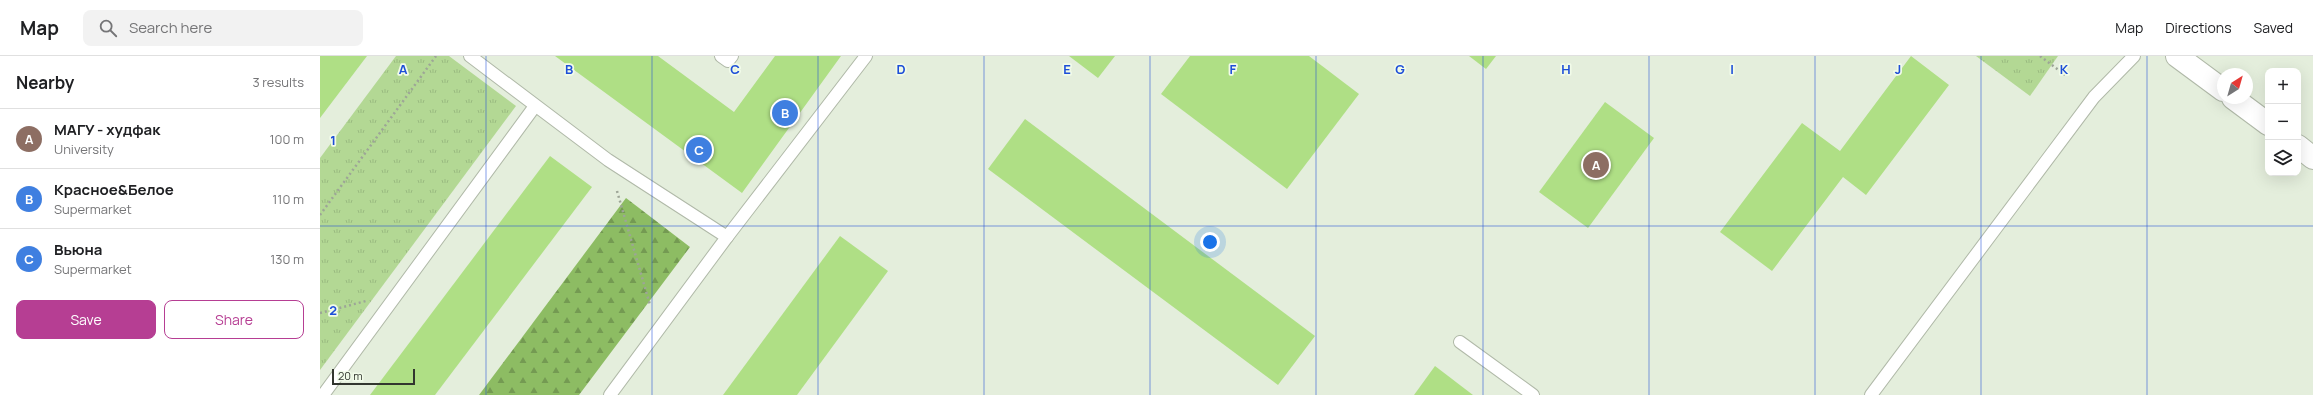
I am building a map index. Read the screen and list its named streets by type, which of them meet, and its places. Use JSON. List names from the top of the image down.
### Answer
{
  "scale_bar": "20 m",
  "north": "top right",
  "page": {
    "header": "Map",
    "search": "Search here",
    "nav": ["Map", "Directions", "Saved"],
    "heading": ["Nearby", "3 results"],
    "map_buttons": ["+", "−"],
    "pins": ["B", "C", "A"],
    "list": [
      {
        "mark": "A",
        "name": "МАГУ - худфак",
        "note": "University",
        "value": "100 m"
      },
      {
        "mark": "B",
        "name": "Красное&Белое",
        "note": "Supermarket",
        "value": "110 m"
      },
      {
        "mark": "C",
        "name": "Вьюна",
        "note": "Supermarket",
        "value": "130 m"
      }
    ],
    "buttons": ["Save", "Share"],
    "scale": "20 m"
  },
  "grid": {
    "columns": [
      "A",
      "B",
      "C",
      "D",
      "E",
      "F",
      "G",
      "H",
      "I",
      "J",
      "K"
    ],
    "rows": ["1", "2"]
  }
}
